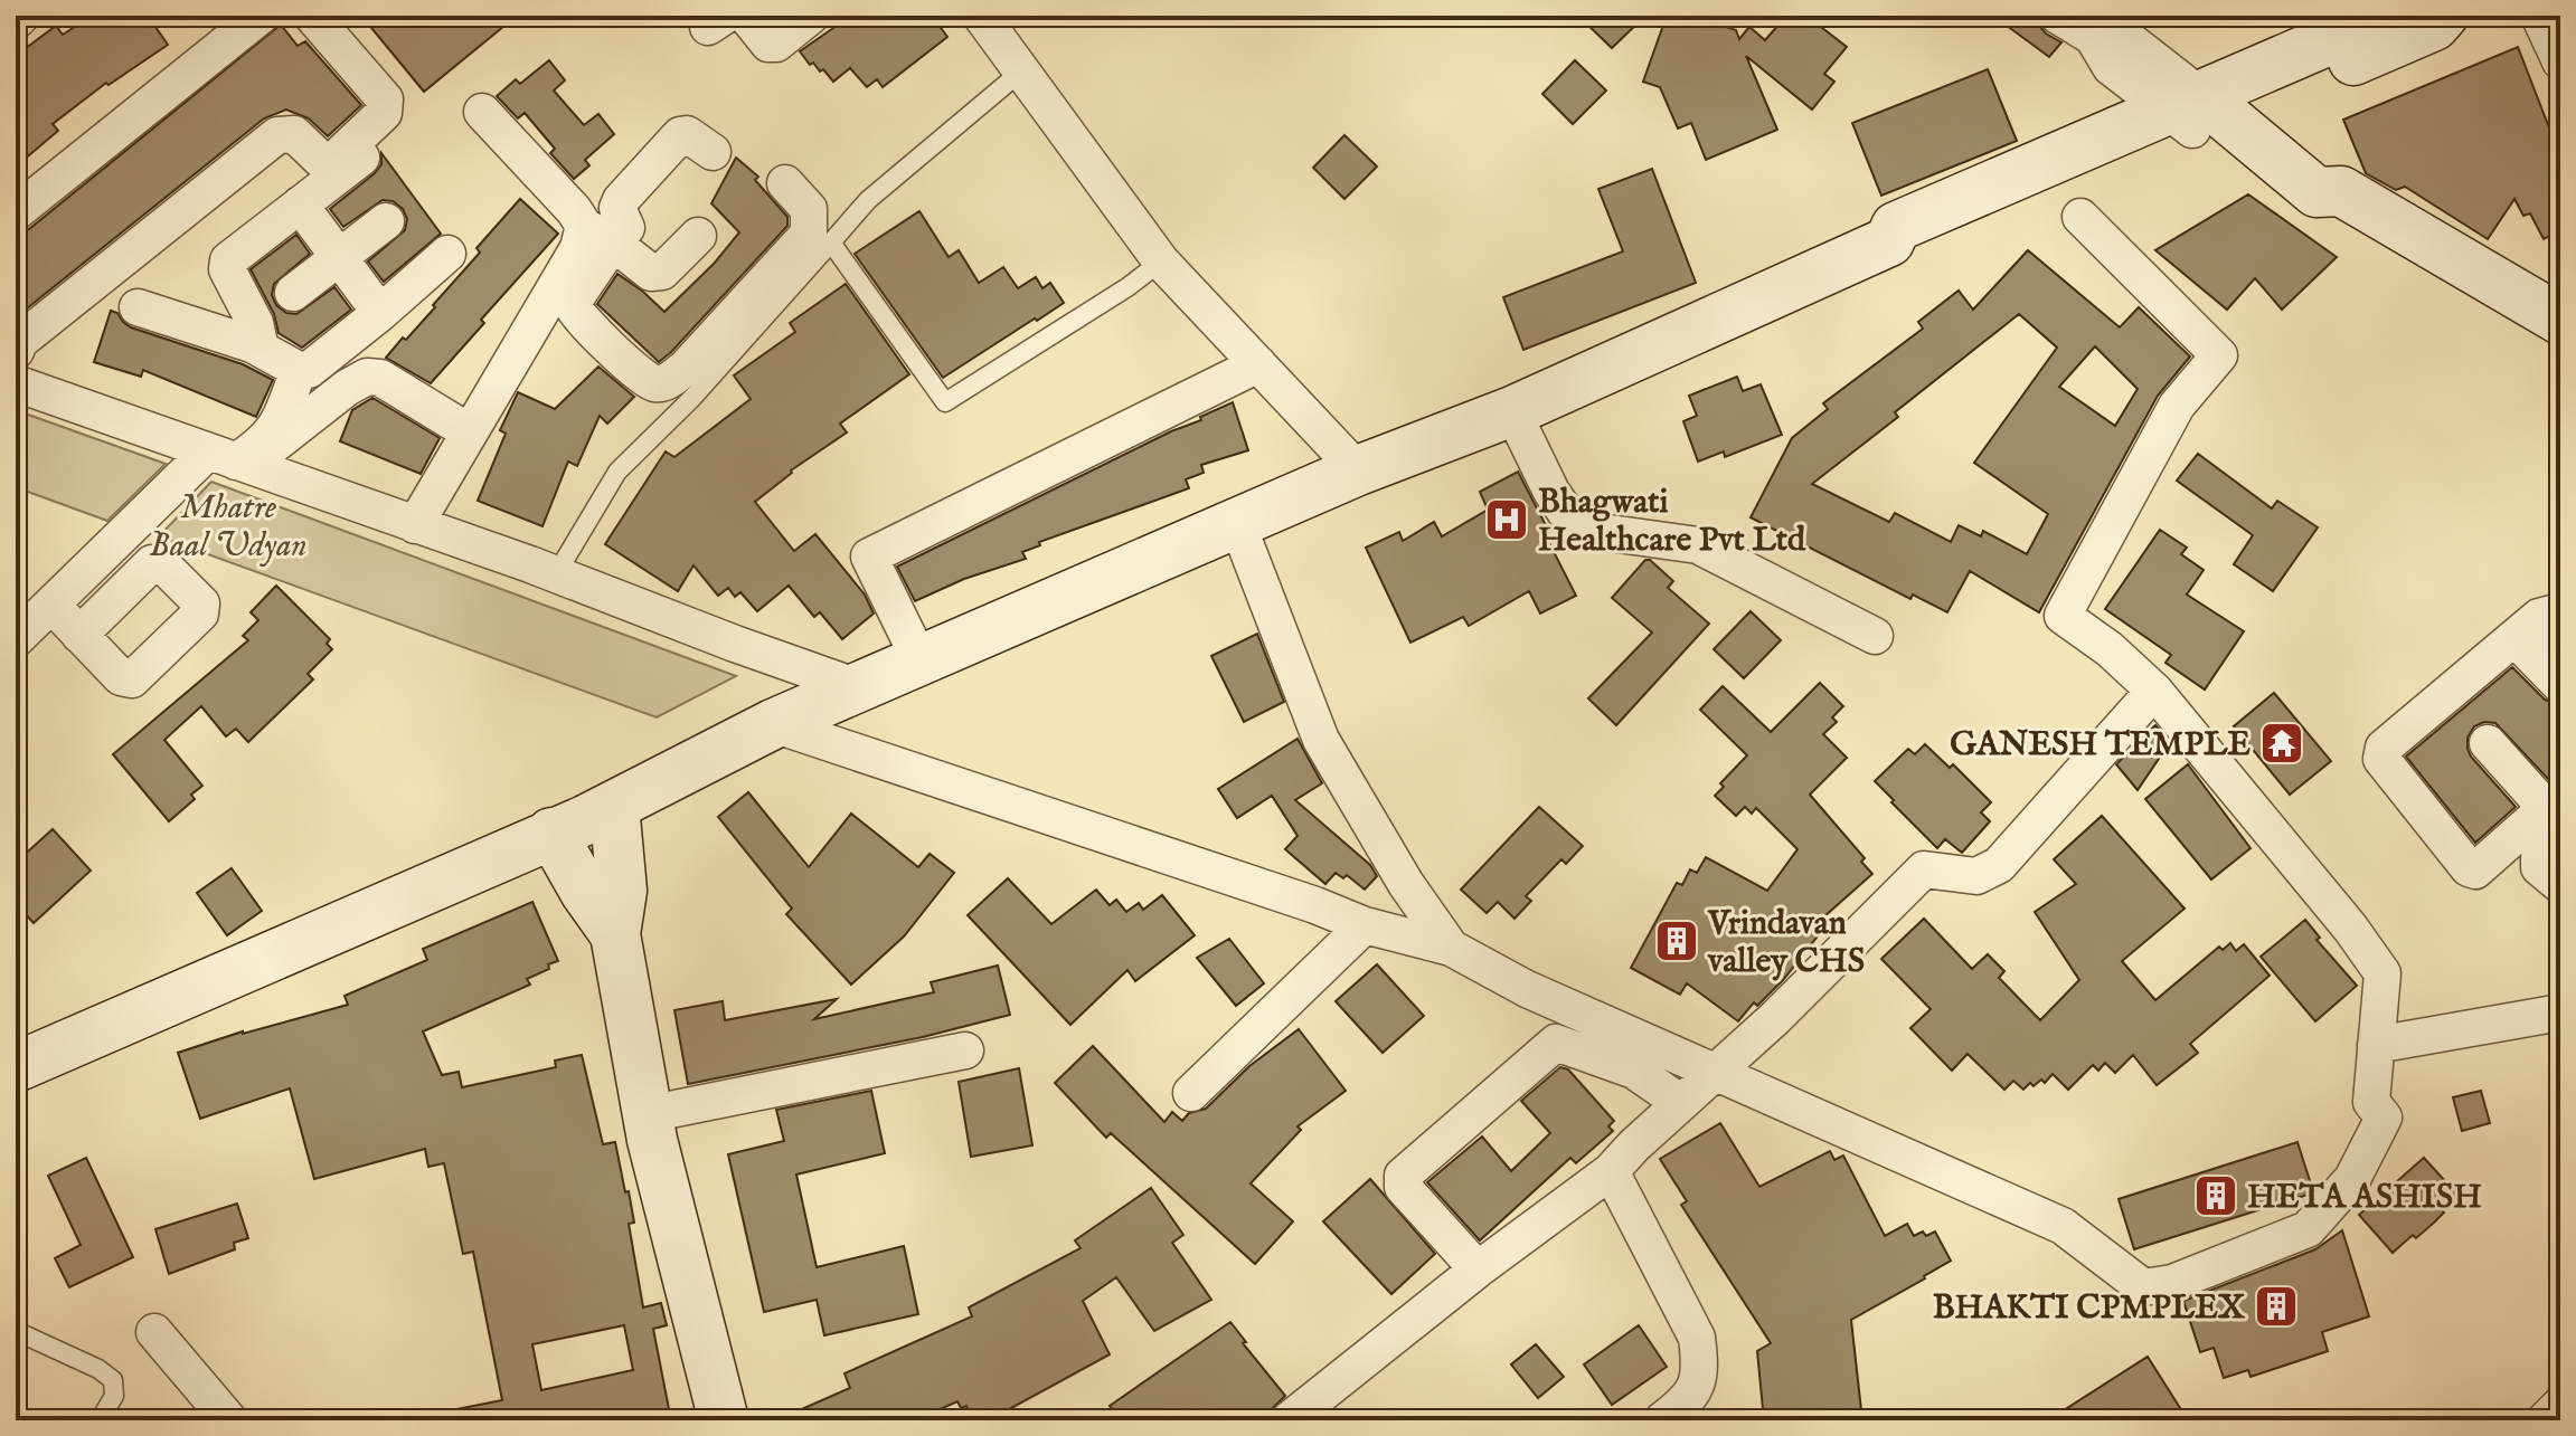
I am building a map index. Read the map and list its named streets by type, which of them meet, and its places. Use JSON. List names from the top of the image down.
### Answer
{
  "parks": ["Mhatre Baal Udyan"],
  "places": {
    "hospital": ["Bhagwati Healthcare Pvt Ltd"],
    "temple": ["GANESH TEMPLE"],
    "building": ["Vrindavan valley CHS", "HETA ASHISH", "BHAKTI CPMPLEX"]
  }
}
